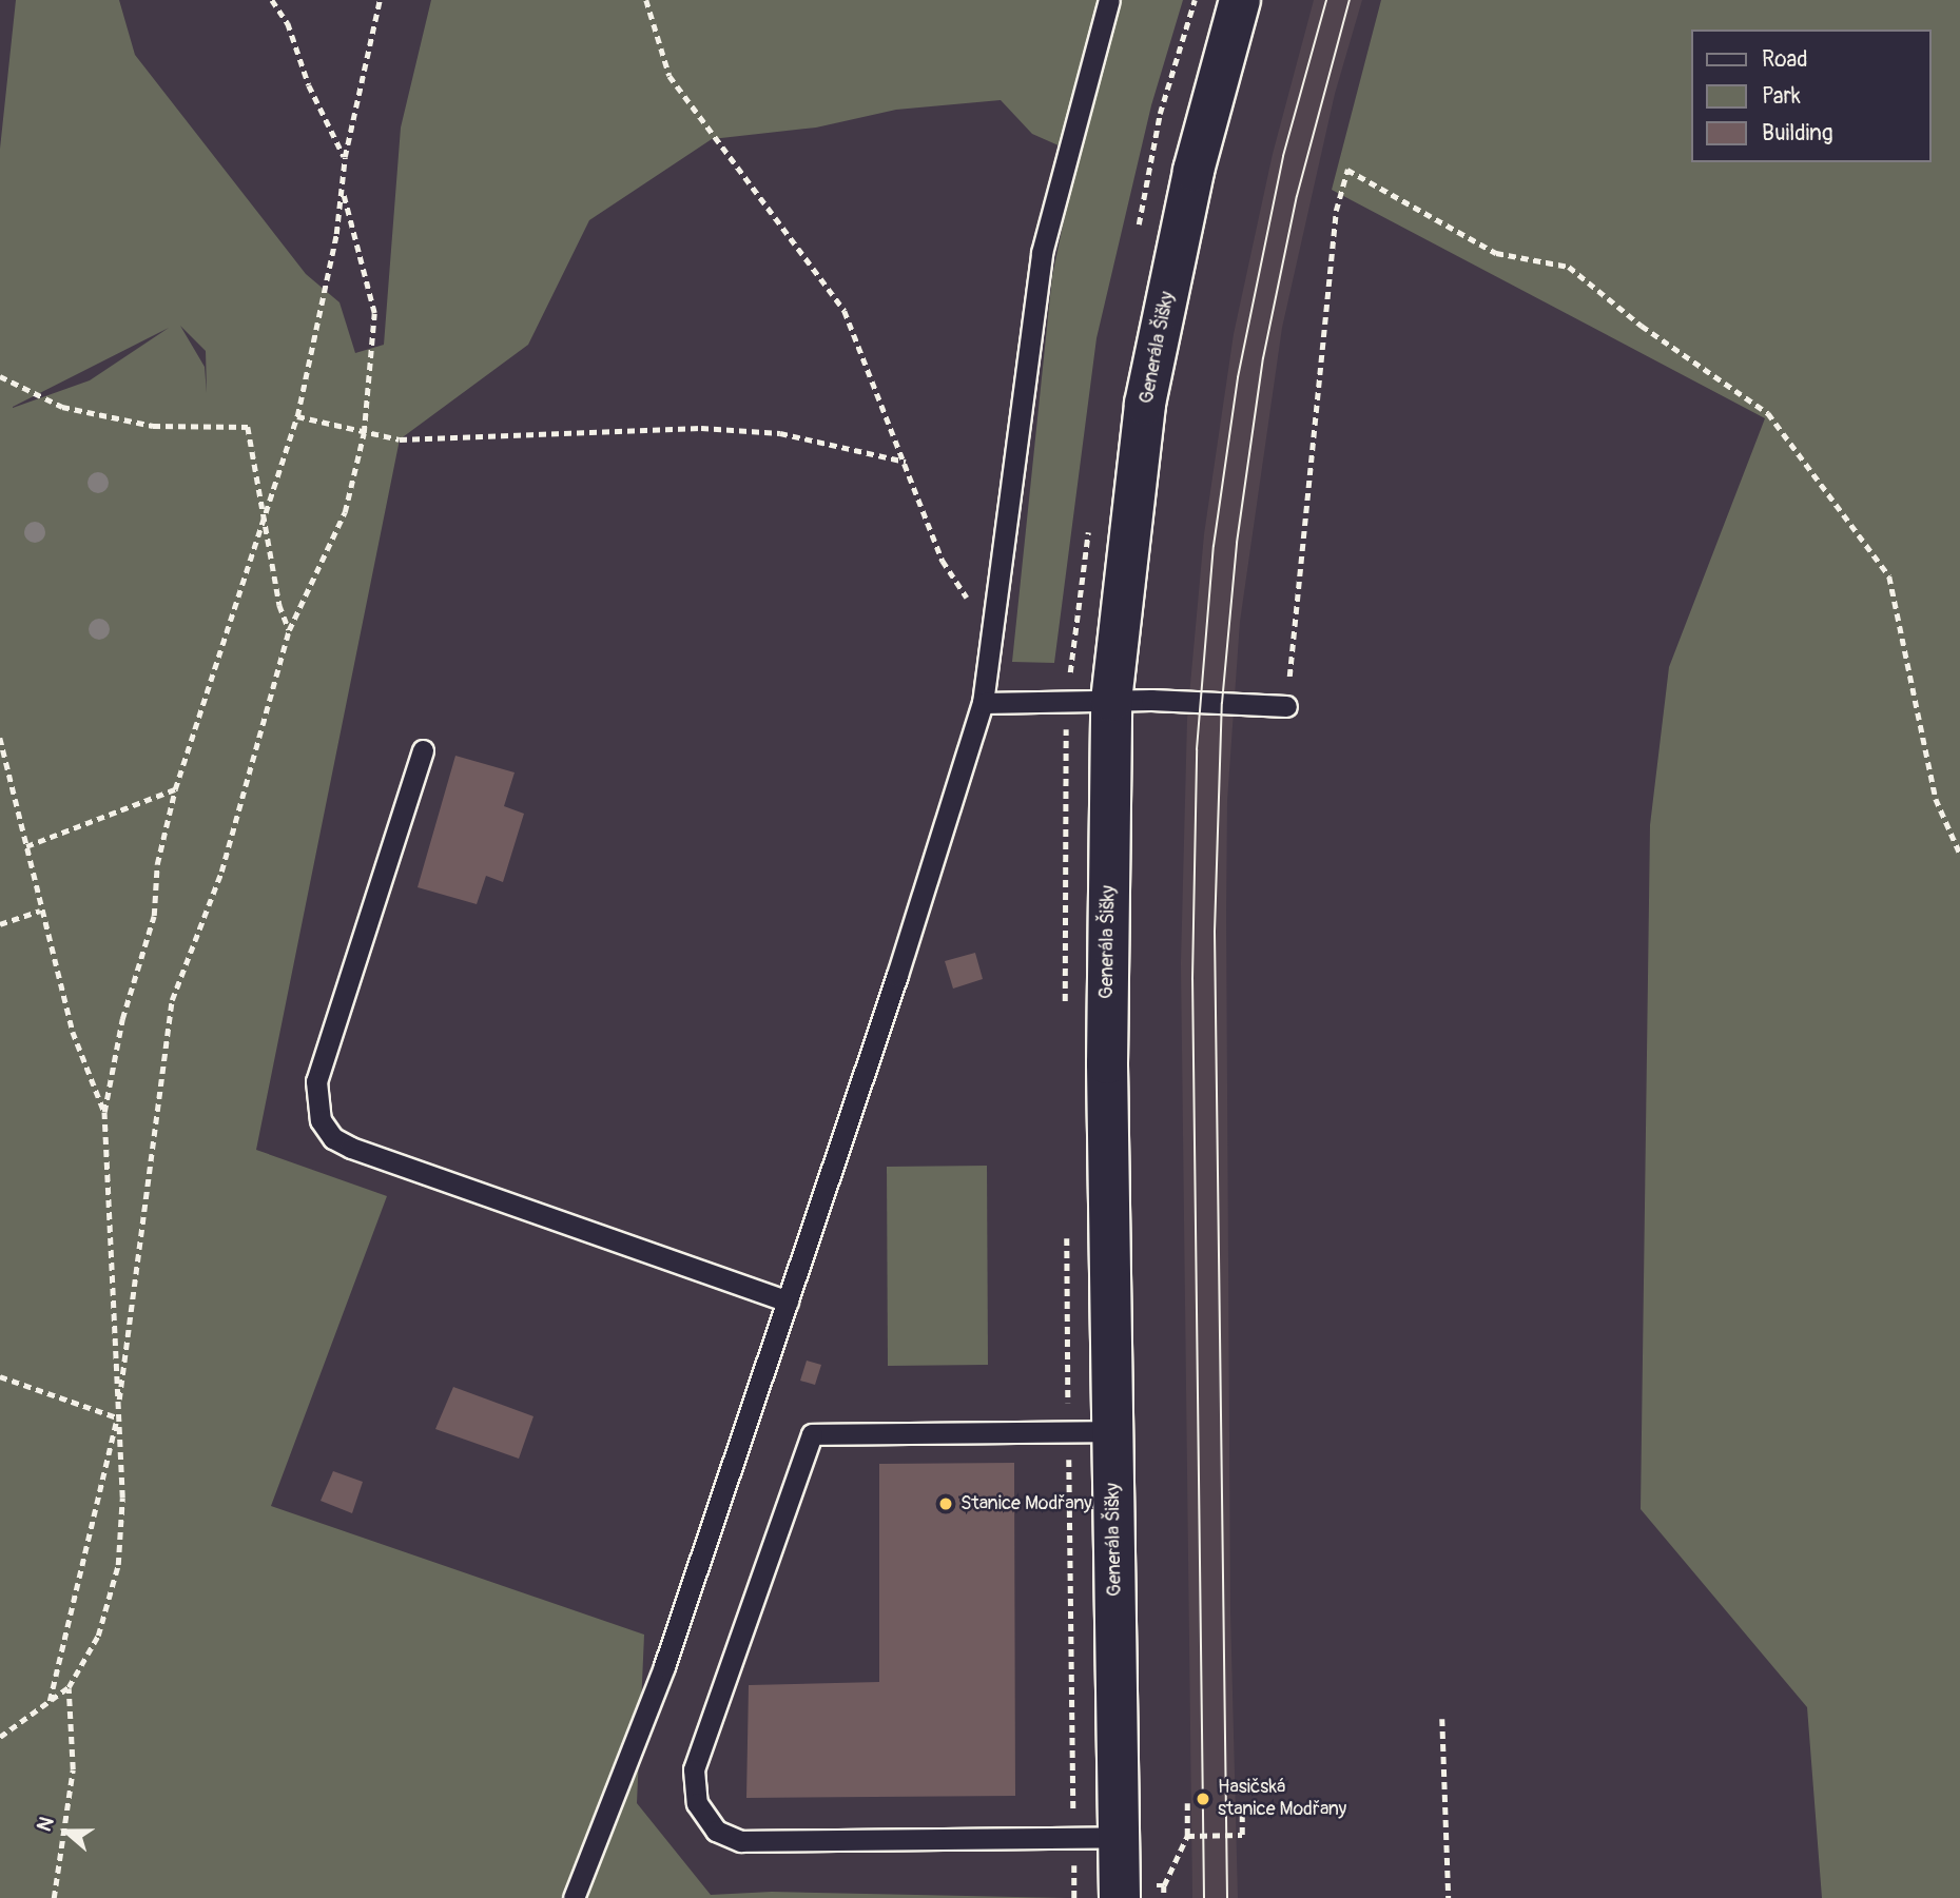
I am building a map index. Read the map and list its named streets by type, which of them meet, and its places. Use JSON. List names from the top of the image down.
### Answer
{
  "streets": {
    "main road": ["Generála Šišky"]
  },
  "places": ["Stanice Modřany", "Hasičská stanice Modřany"],
  "legend": ["Road", "Park", "Building"],
  "north": "left"
}
